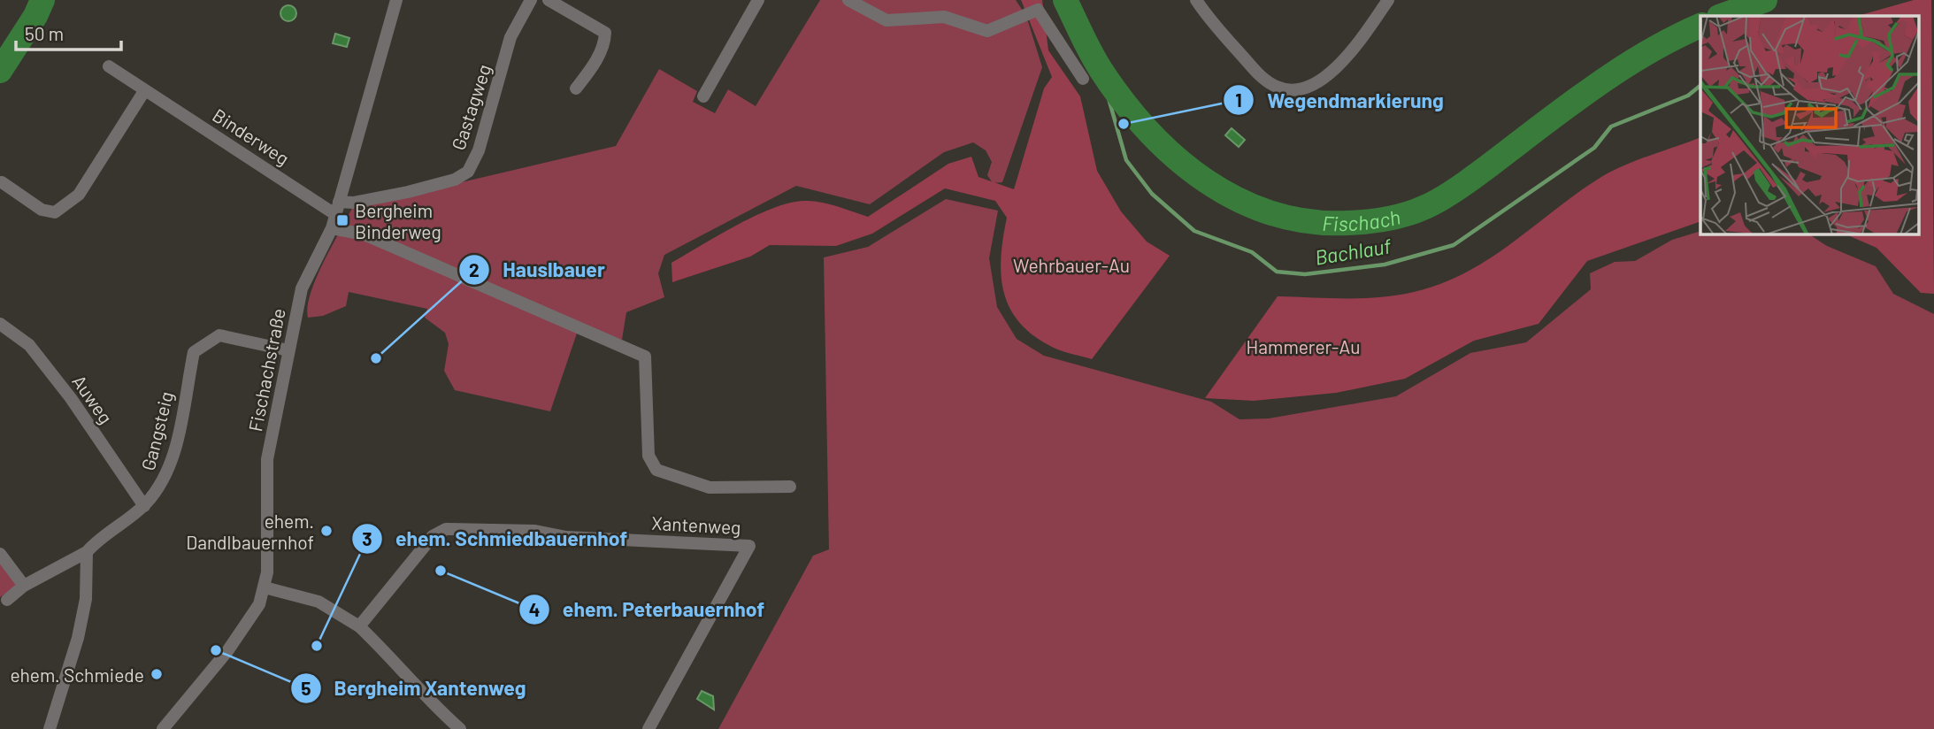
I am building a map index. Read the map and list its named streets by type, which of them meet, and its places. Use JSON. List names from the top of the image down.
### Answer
{
  "streets": {
    "street": [
      "Gastagweg",
      "Binderweg",
      "Fischachstraße",
      "Auweg",
      "Gangsteig",
      "Xantenweg"
    ]
  },
  "crossings": [
    ["Gastagweg", "Binderweg"],
    ["Gastagweg", "Fischachstraße"],
    ["Binderweg", "Fischachstraße"],
    ["Fischachstraße", "Gangsteig"],
    ["Auweg", "Gangsteig"]
  ],
  "water": ["Fischach", "Bachlauf"],
  "parks": ["Wehrbauer-Au", "Hammerer-Au"],
  "places": {
    "other": [
      "Wegendmarkierung",
      "Hauslbauer",
      "ehem. Dandlbauernhof",
      "ehem. Peterbauernhof",
      "ehem. Schmiedbauernhof",
      "Bergheim Xantenweg",
      "ehem. Schmiede"
    ],
    "transit": ["Bergheim Binderweg"]
  },
  "scale_bar": "50 m"
}
